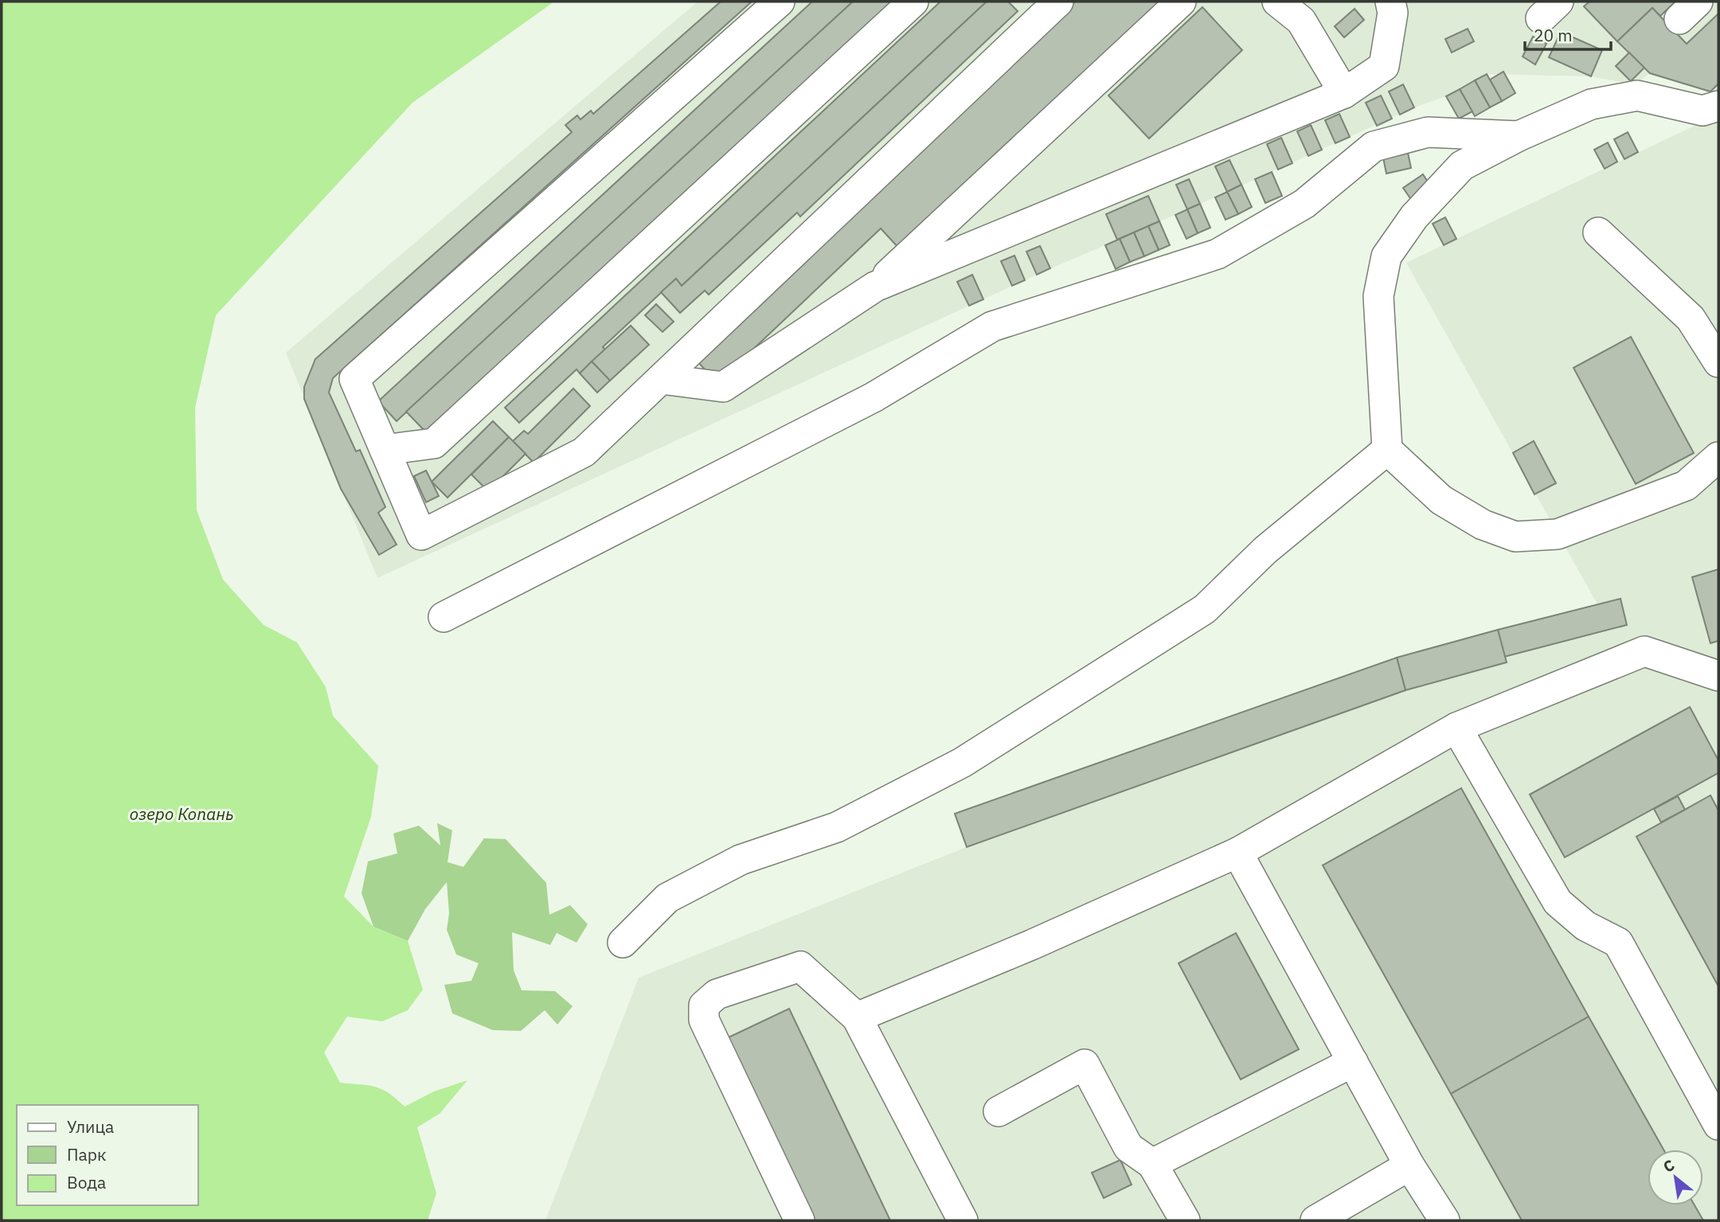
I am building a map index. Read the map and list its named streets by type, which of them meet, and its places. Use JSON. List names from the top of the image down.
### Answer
{
  "water": ["озеро Копань"],
  "legend": ["Улица", "Парк", "Вода"],
  "scale_bar": "20 m",
  "north": "top left"
}
